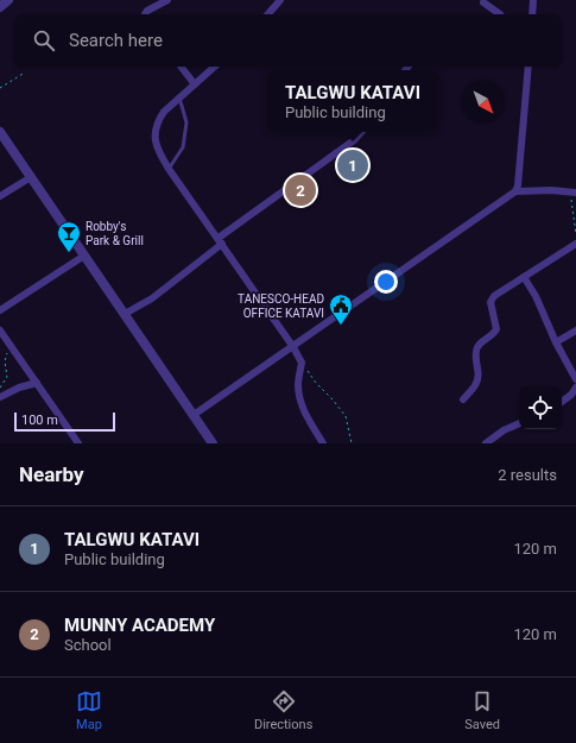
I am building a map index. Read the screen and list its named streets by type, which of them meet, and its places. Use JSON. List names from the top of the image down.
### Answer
{
  "places": {
    "bar": ["Robby's Park & Grill"],
    "public building": ["TANESCO-HEAD OFFICE KATAVI"]
  },
  "scale_bar": "100 m",
  "north": "bottom right",
  "page": {
    "search": "Search here",
    "popup": ["TALGWU KATAVI", "Public building"],
    "pins": ["1", "2"],
    "scale": "100 m",
    "heading": ["Nearby", "2 results"],
    "list": [
      {
        "mark": "1",
        "name": "TALGWU KATAVI",
        "note": "Public building",
        "value": "120 m"
      },
      {
        "mark": "2",
        "name": "MUNNY ACADEMY",
        "note": "School",
        "value": "120 m"
      }
    ],
    "nav": ["Map", "Directions", "Saved"]
  }
}
